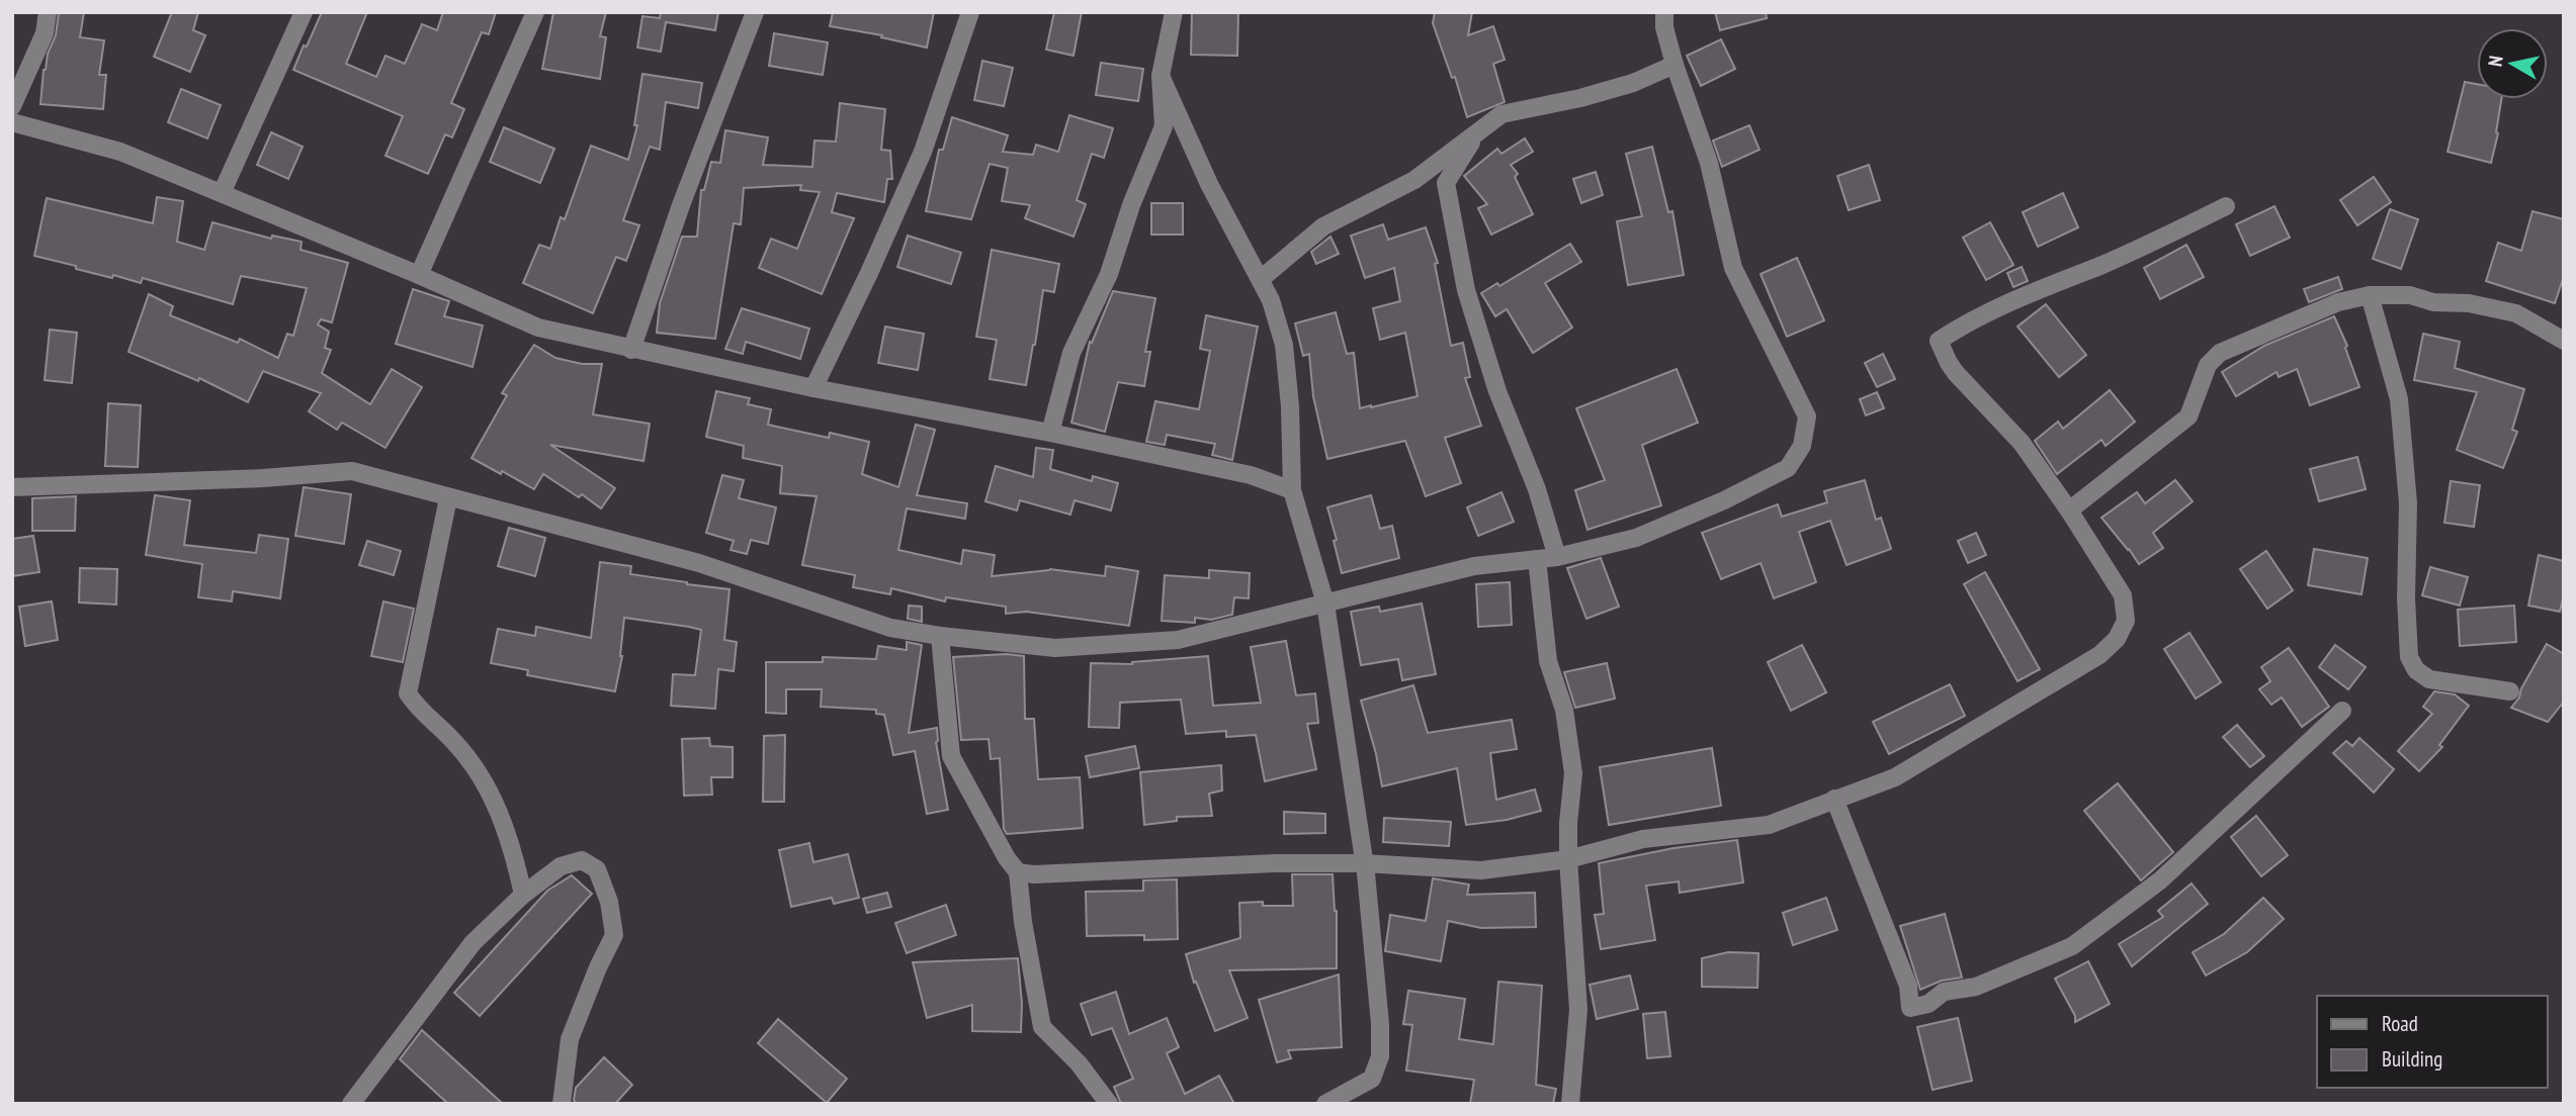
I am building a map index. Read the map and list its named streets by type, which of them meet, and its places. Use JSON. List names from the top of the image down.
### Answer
{
  "legend": ["Road", "Building"],
  "north": "left"
}
